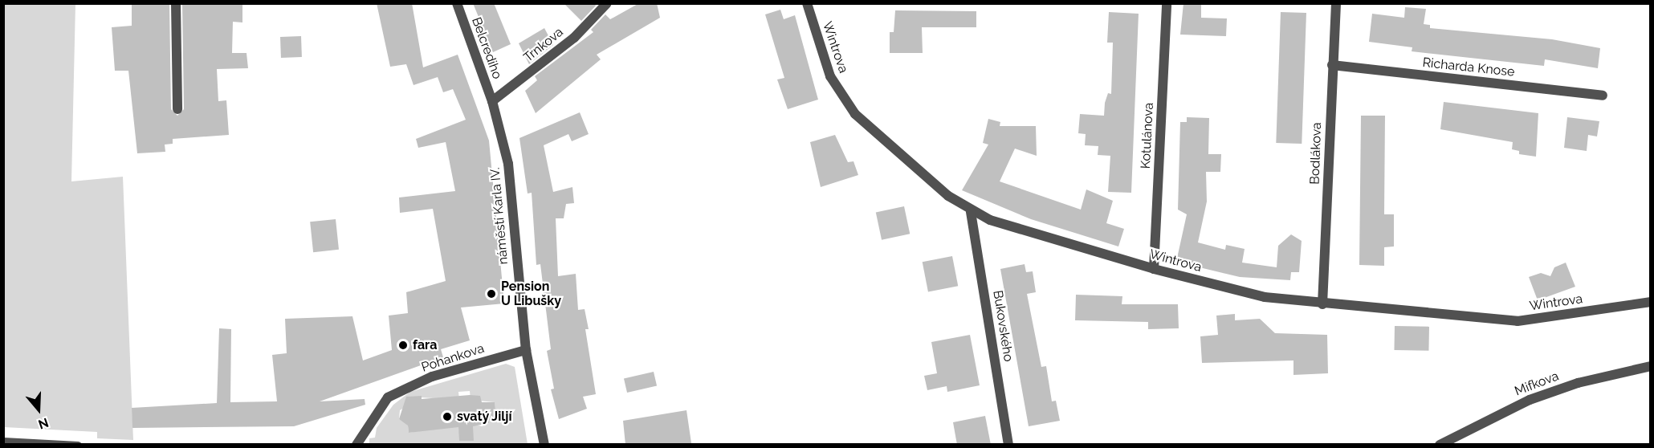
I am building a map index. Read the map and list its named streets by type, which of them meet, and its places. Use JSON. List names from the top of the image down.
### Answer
{
  "streets": {
    "street": [
      "Trnkova",
      "Wintrova",
      "Belcrediho",
      "Richarda Knose",
      "Kotulánova",
      "Bodlákova",
      "náměstí Karla IV.",
      "Bukovského",
      "Pohankova",
      "Mifkova"
    ]
  },
  "crossings": [
    ["Trnkova", "Belcrediho"],
    ["Trnkova", "náměstí Karla IV."],
    ["Wintrova", "Kotulánova"],
    ["Wintrova", "Bodlákova"],
    ["Wintrova", "Bukovského"],
    ["Belcrediho", "náměstí Karla IV."],
    ["Richarda Knose", "Bodlákova"],
    ["náměstí Karla IV.", "Pohankova"]
  ],
  "places": ["Pension U Libušky", "fara", "svatý Jiljí"],
  "north": "bottom"
}
